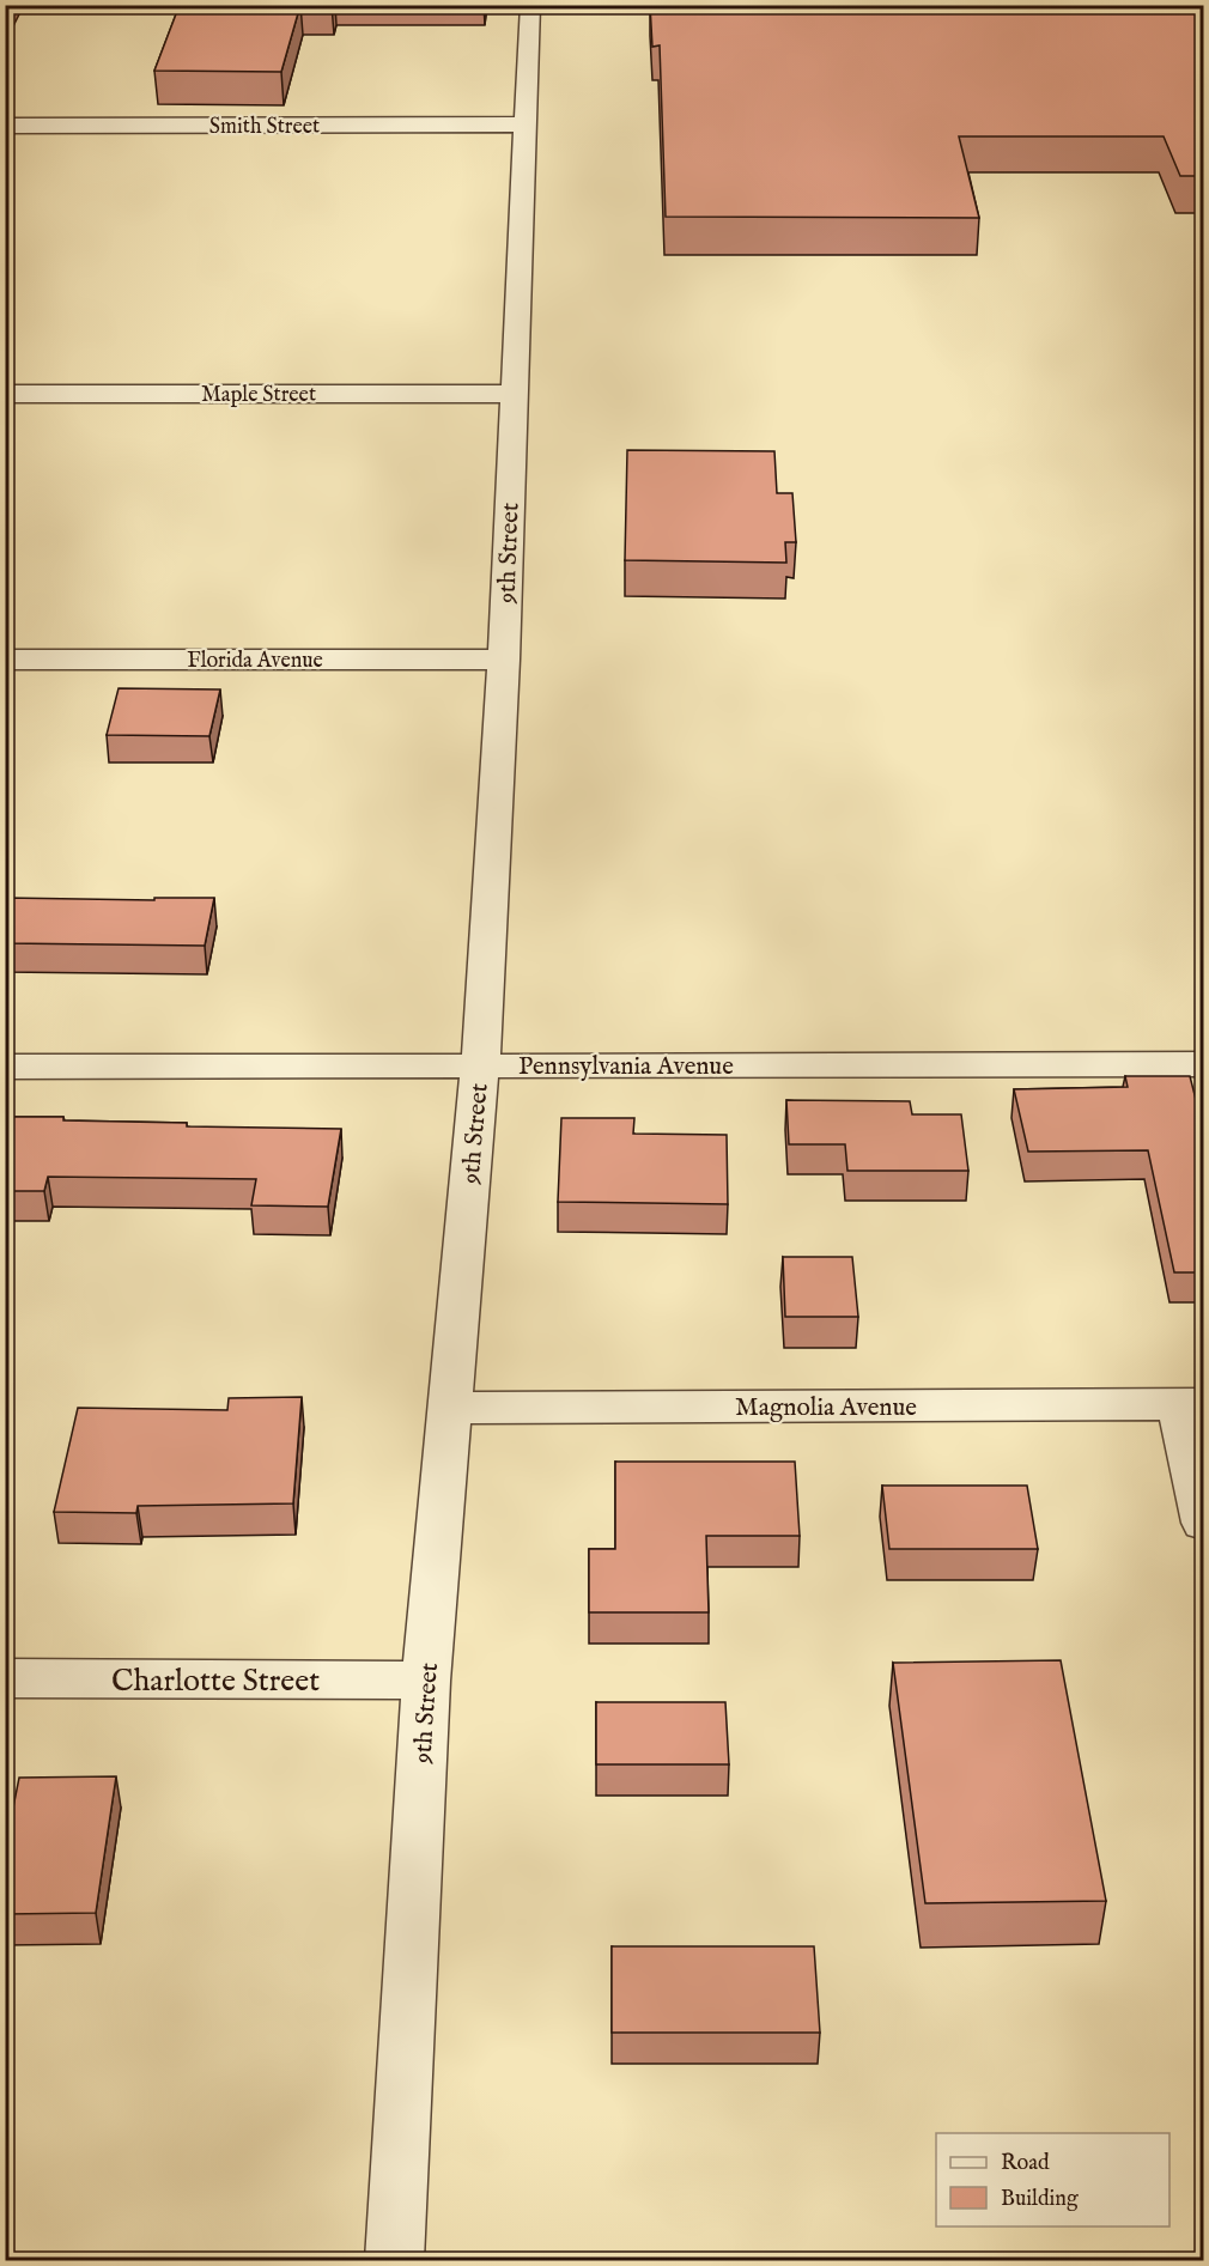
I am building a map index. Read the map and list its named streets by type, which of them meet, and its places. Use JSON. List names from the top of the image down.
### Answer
{
  "streets": {
    "street": [
      "Smith Street",
      "Maple Street",
      "9th Street",
      "Florida Avenue",
      "Pennsylvania Avenue",
      "Magnolia Avenue",
      "Charlotte Street"
    ]
  },
  "crossings": [
    ["Smith Street", "9th Street"],
    ["Maple Street", "9th Street"],
    ["9th Street", "Florida Avenue"],
    ["9th Street", "Pennsylvania Avenue"],
    ["9th Street", "Magnolia Avenue"],
    ["9th Street", "Charlotte Street"]
  ],
  "legend": ["Road", "Building"]
}
